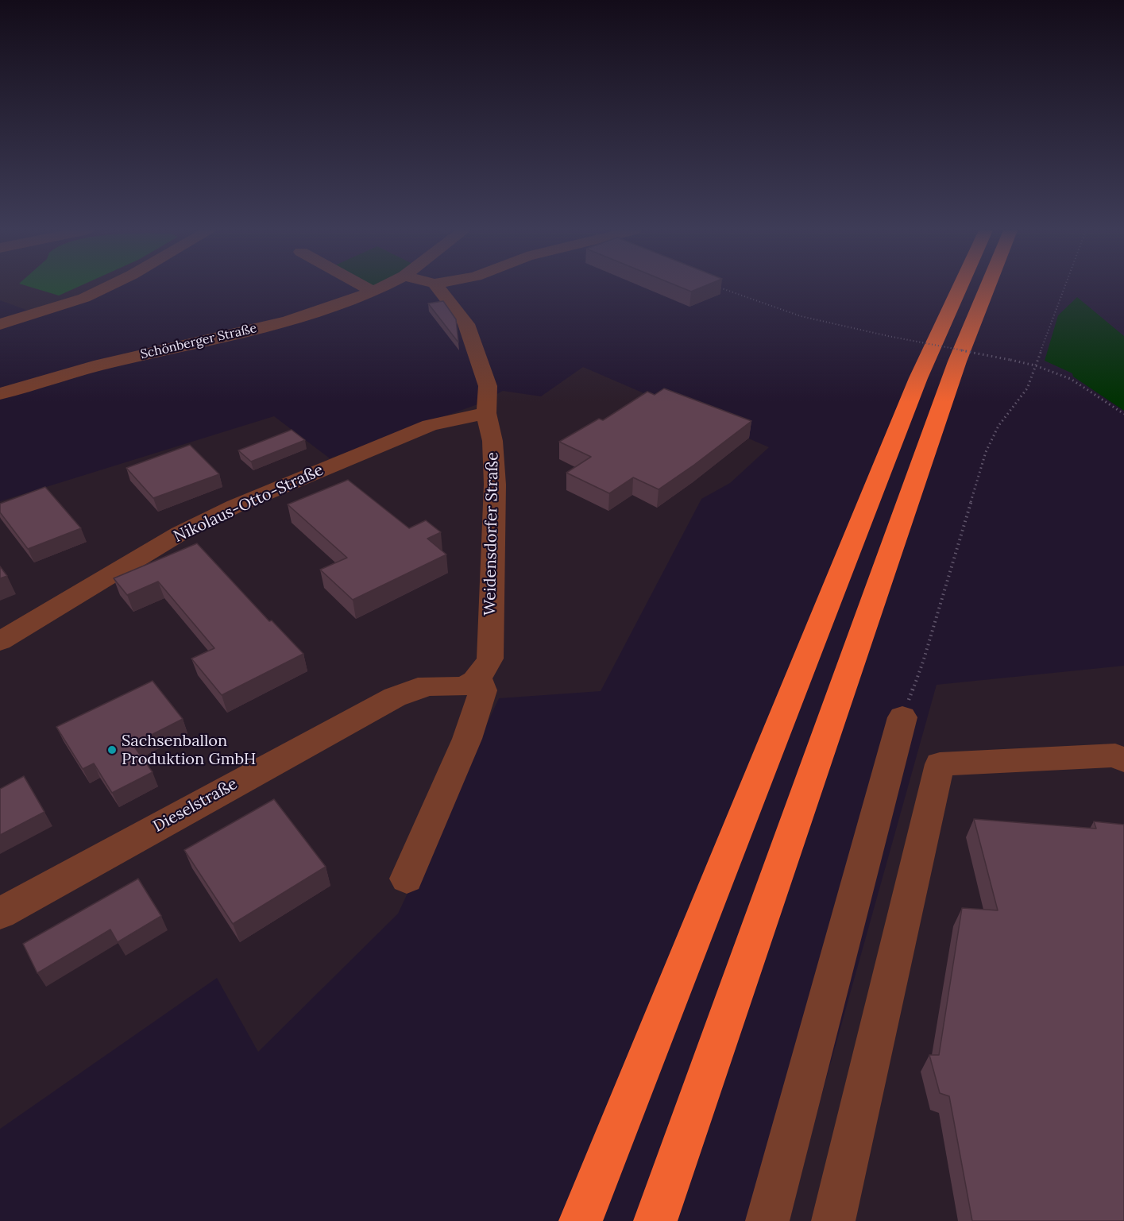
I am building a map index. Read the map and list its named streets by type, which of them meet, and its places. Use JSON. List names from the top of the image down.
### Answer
{
  "streets": {
    "street": [
      "Schönberger Straße",
      "Nikolaus-Otto-Straße",
      "Weidensdorfer Straße",
      "Dieselstraße"
    ]
  },
  "crossings": [
    ["Nikolaus-Otto-Straße", "Weidensdorfer Straße"],
    ["Weidensdorfer Straße", "Dieselstraße"]
  ],
  "places": ["Sachsenballon Produktion GmbH"]
}
